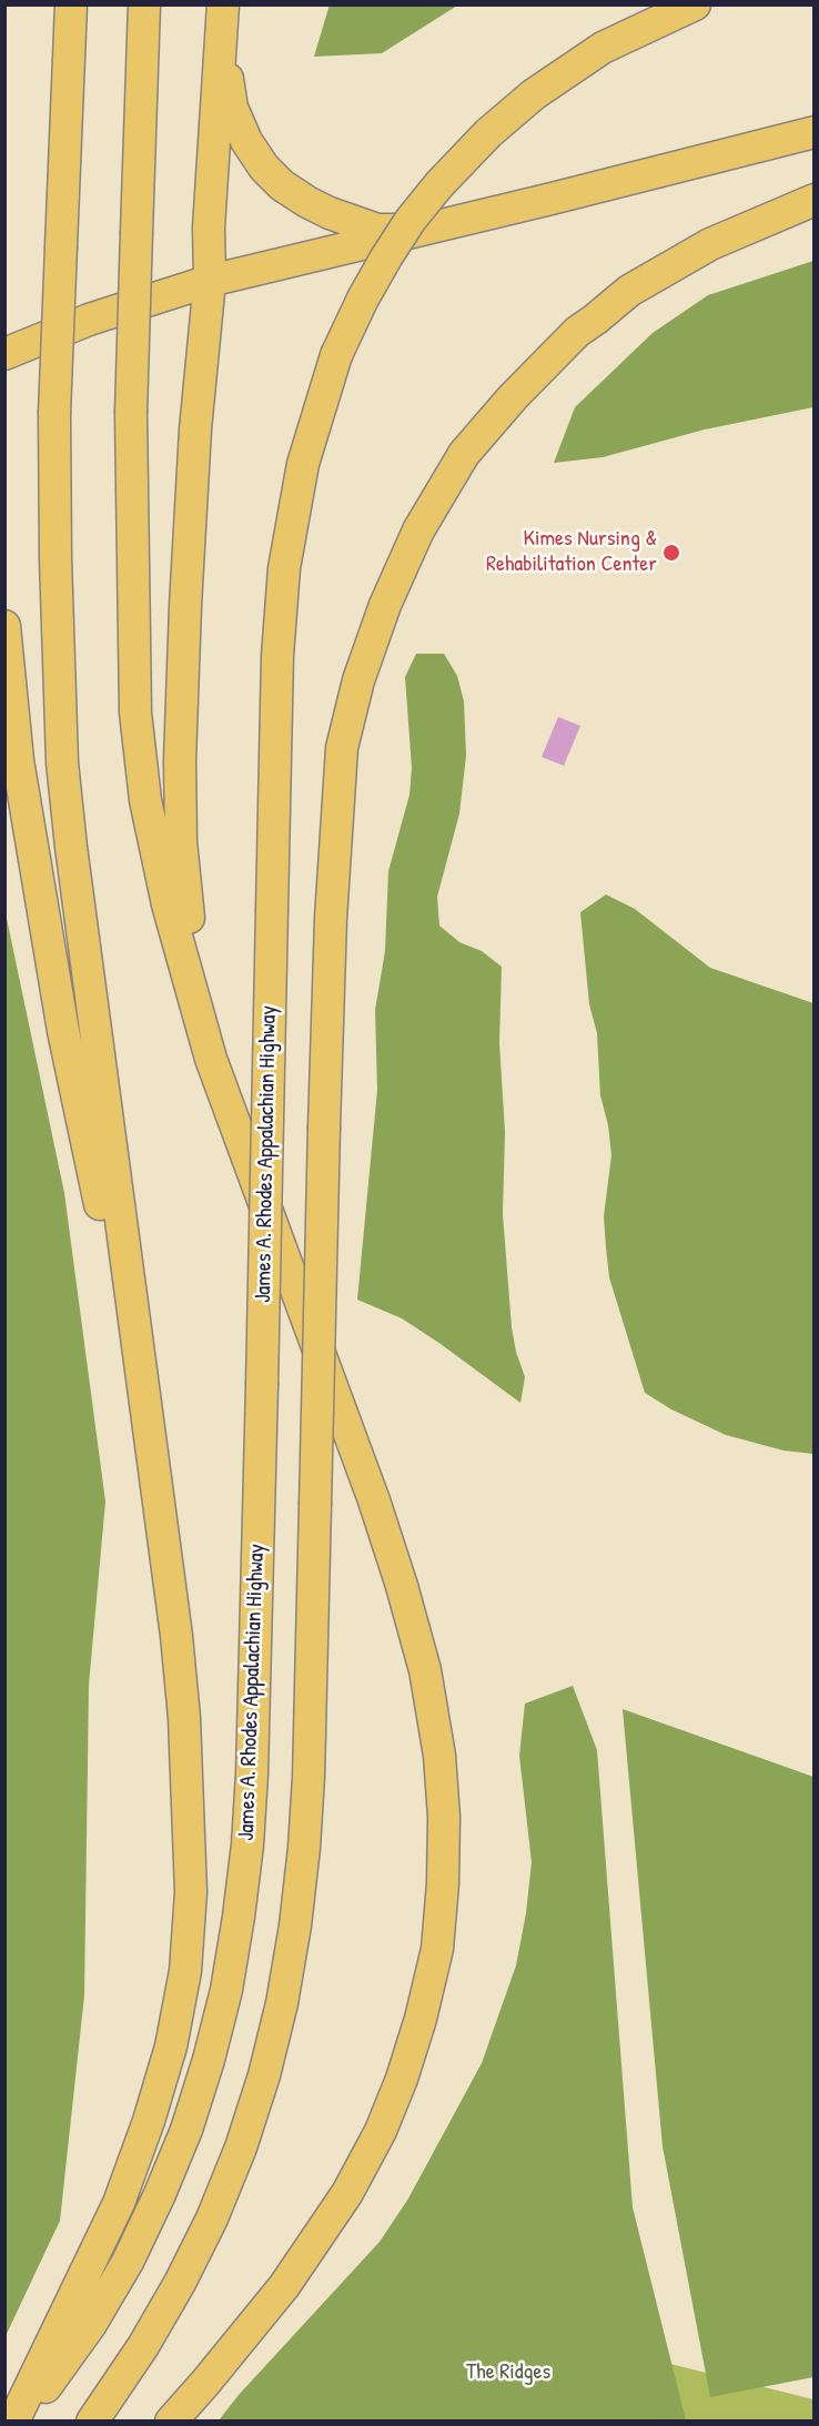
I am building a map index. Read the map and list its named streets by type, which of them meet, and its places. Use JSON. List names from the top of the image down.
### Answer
{
  "streets": {
    "highway": ["James A. Rhodes Appalachian Highway"]
  },
  "parks": ["The Ridges"],
  "places": ["Kimes Nursing & Rehabilitation Center"]
}
